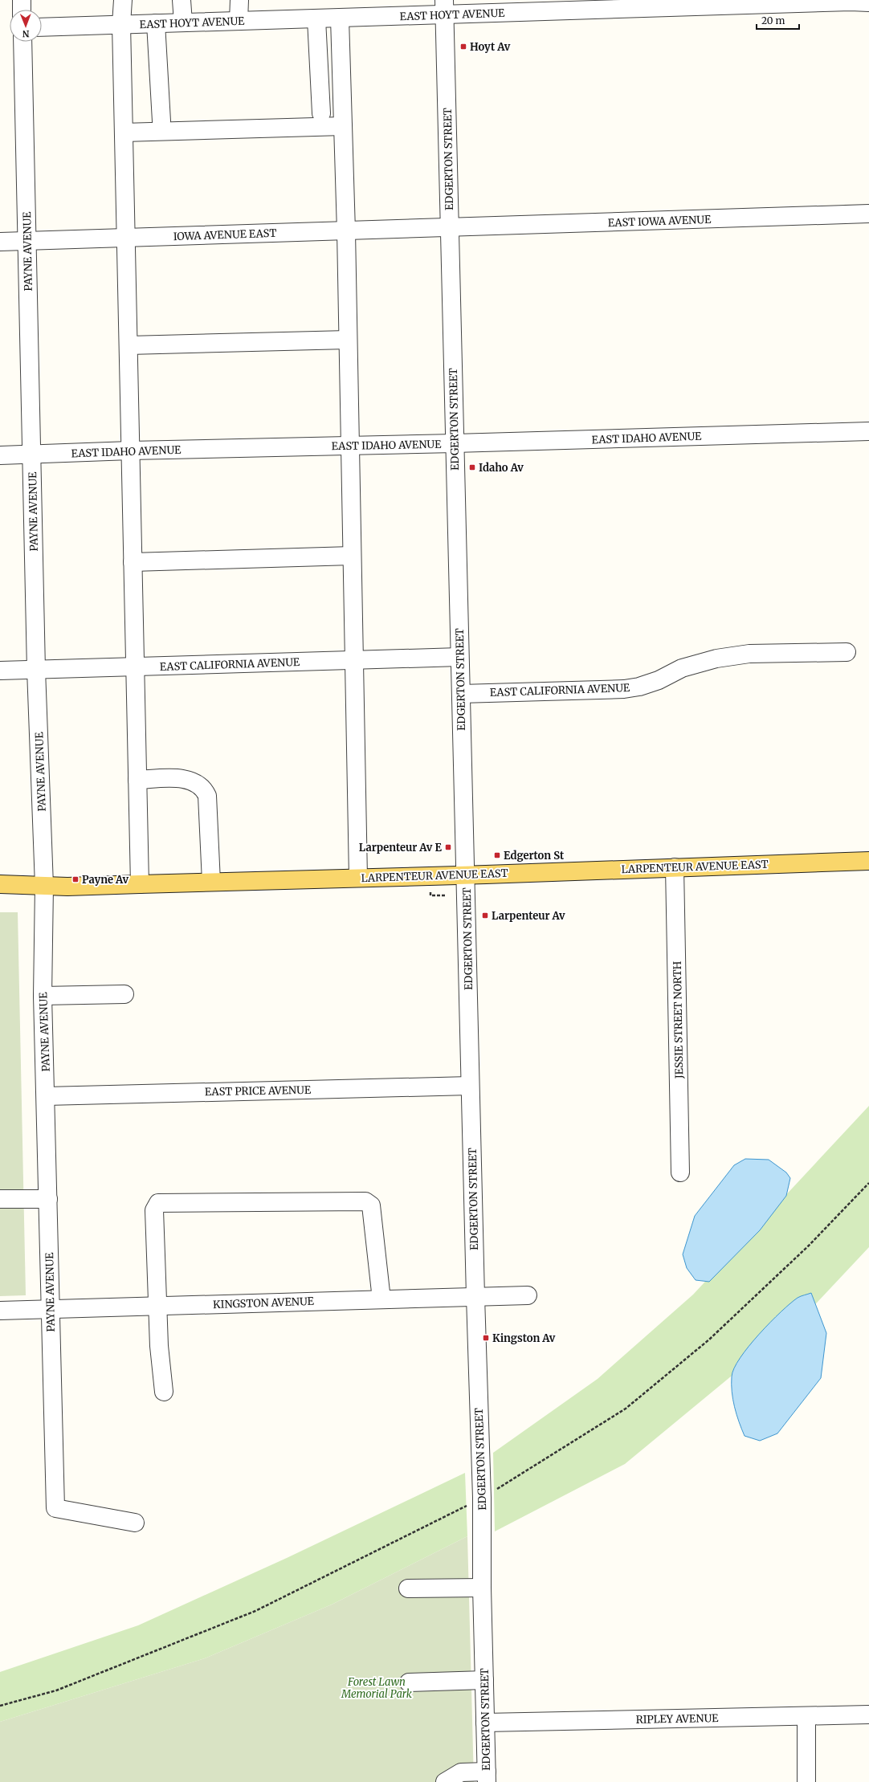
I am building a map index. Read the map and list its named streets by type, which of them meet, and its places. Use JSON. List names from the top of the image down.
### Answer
{
  "streets": {
    "main road": ["LARPENTEUR AVENUE EAST"],
    "street": [
      "EAST HOYT AVENUE",
      "EDGERTON STREET",
      "EAST IOWA AVENUE",
      "IOWA AVENUE EAST",
      "PAYNE AVENUE",
      "EAST IDAHO AVENUE",
      "EAST CALIFORNIA AVENUE",
      "JESSIE STREET NORTH",
      "EAST PRICE AVENUE",
      "KINGSTON AVENUE",
      "RIPLEY AVENUE"
    ]
  },
  "crossings": [
    ["EAST HOYT AVENUE", "EDGERTON STREET"],
    ["EDGERTON STREET", "EAST IOWA AVENUE"],
    ["EDGERTON STREET", "IOWA AVENUE EAST"],
    ["EDGERTON STREET", "EAST IDAHO AVENUE"],
    ["EDGERTON STREET", "EAST CALIFORNIA AVENUE"],
    ["EDGERTON STREET", "LARPENTEUR AVENUE EAST"],
    ["EDGERTON STREET", "EAST PRICE AVENUE"],
    ["EDGERTON STREET", "KINGSTON AVENUE"],
    ["EDGERTON STREET", "RIPLEY AVENUE"],
    ["EAST IOWA AVENUE", "IOWA AVENUE EAST"],
    ["IOWA AVENUE EAST", "PAYNE AVENUE"],
    ["PAYNE AVENUE", "EAST IDAHO AVENUE"],
    ["PAYNE AVENUE", "EAST CALIFORNIA AVENUE"],
    ["PAYNE AVENUE", "LARPENTEUR AVENUE EAST"],
    ["PAYNE AVENUE", "EAST PRICE AVENUE"],
    ["PAYNE AVENUE", "KINGSTON AVENUE"],
    ["LARPENTEUR AVENUE EAST", "JESSIE STREET NORTH"]
  ],
  "parks": ["Forest Lawn Memorial Park"],
  "places": {
    "transit": [
      "Hoyt Av",
      "Idaho Av",
      "Larpenteur Av E",
      "Edgerton St",
      "Payne Av",
      "Larpenteur Av",
      "Kingston Av"
    ]
  },
  "scale_bar": "20 m",
  "north": "bottom"
}
